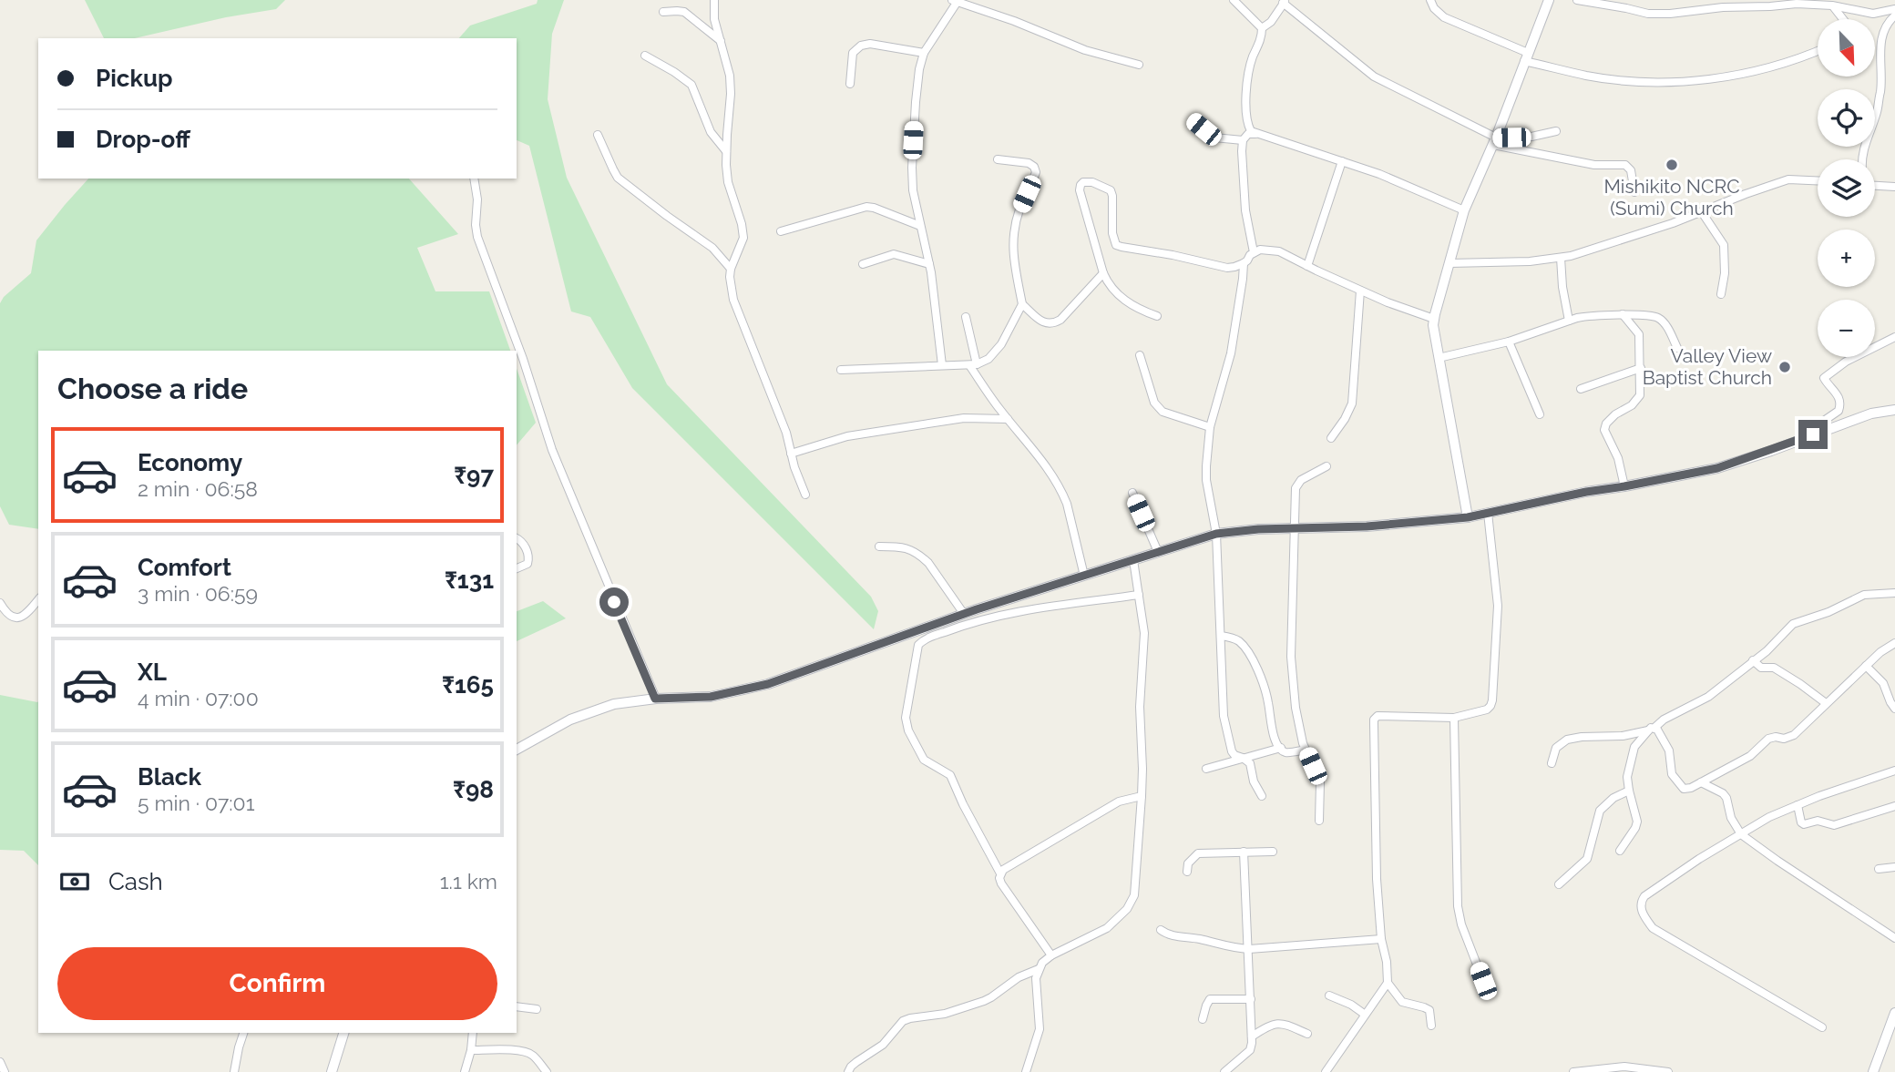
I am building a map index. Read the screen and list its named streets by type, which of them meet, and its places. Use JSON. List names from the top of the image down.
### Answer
{
  "places": ["Mishikito NCRC (Sumi) Church", "Valley View Baptist Church"],
  "north": "bottom right",
  "page": {
    "map_buttons": ["+", "−"],
    "banner": ["Pickup", "Drop-off"],
    "heading": "Choose a ride",
    "list": [
      {
        "name": "Economy",
        "note": "2 min · 06:58",
        "value": "₹97"
      },
      {
        "name": "Comfort",
        "note": "3 min · 06:59",
        "value": "₹131"
      },
      {
        "name": "XL",
        "note": "4 min · 07:00",
        "value": "₹165"
      },
      {
        "name": "Black",
        "note": "5 min · 07:01",
        "value": "₹98"
      }
    ],
    "pay": ["Cash", "1.1 km"],
    "buttons": "Confirm"
  }
}
